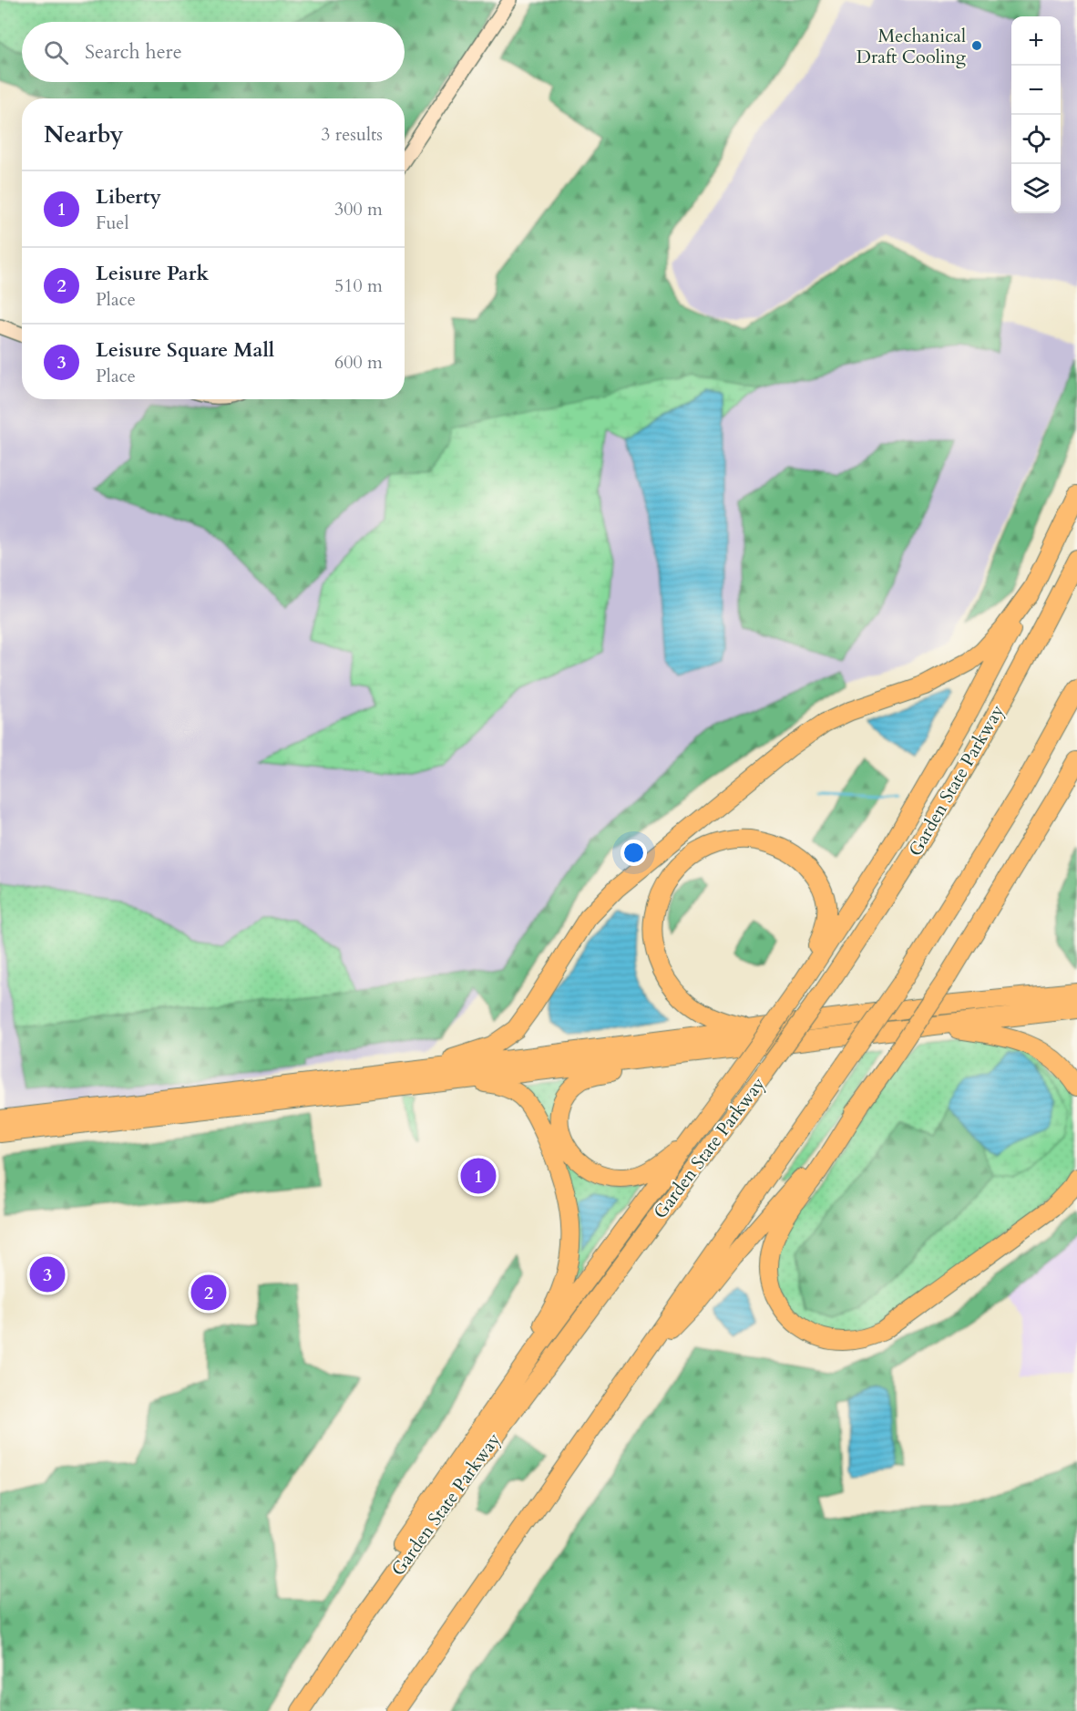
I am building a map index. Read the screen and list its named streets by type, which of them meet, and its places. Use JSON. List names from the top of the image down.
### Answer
{
  "streets": {
    "highway": ["Garden State Parkway"]
  },
  "places": ["Mechanical Draft Cooling"],
  "page": {
    "map_buttons": ["+", "−"],
    "search": "Search here",
    "heading": ["Nearby", "3 results"],
    "list": [
      {
        "mark": "1",
        "name": "Liberty",
        "note": "Fuel",
        "value": "300 m"
      },
      {
        "mark": "2",
        "name": "Leisure Park",
        "note": "Place",
        "value": "510 m"
      },
      {
        "mark": "3",
        "name": "Leisure Square Mall",
        "note": "Place",
        "value": "600 m"
      }
    ],
    "pins": ["1", "3", "2"]
  }
}
